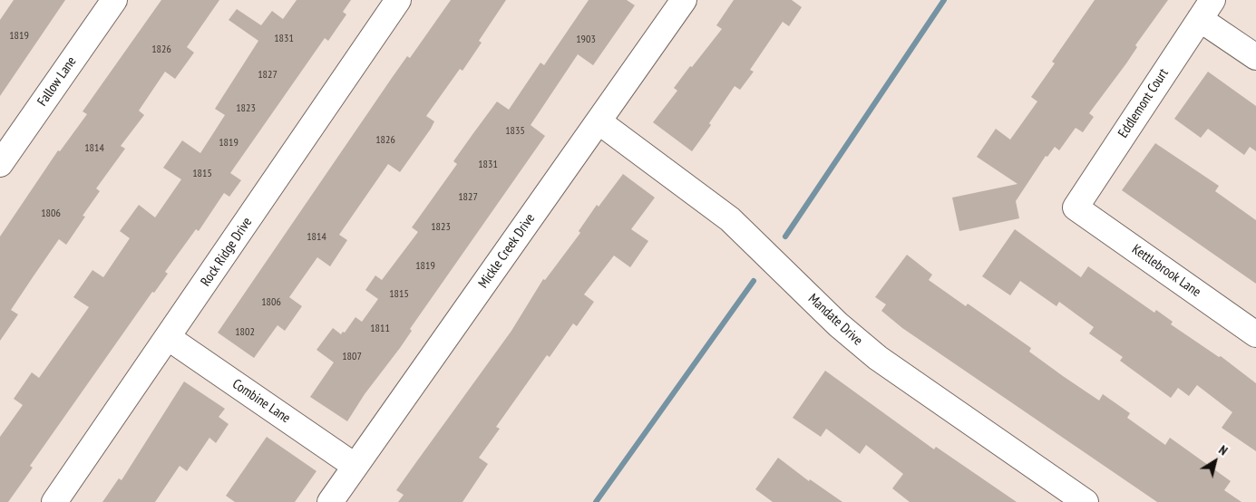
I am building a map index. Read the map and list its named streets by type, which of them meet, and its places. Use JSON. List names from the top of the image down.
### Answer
{
  "streets": {
    "street": [
      "Fallow Lane",
      "Eddlemont Court",
      "Mickle Creek Drive",
      "Rock Ridge Drive",
      "Kettlebrook Lane",
      "Mandate Drive",
      "Combine Lane"
    ]
  },
  "crossings": [
    ["Eddlemont Court", "Kettlebrook Lane"],
    ["Mickle Creek Drive", "Mandate Drive"],
    ["Mickle Creek Drive", "Combine Lane"],
    ["Rock Ridge Drive", "Combine Lane"]
  ],
  "house_numbers": [
    "1819",
    "1831",
    "1903",
    "1826",
    "1827",
    "1823",
    "1835",
    "1826",
    "1819",
    "1814",
    "1831",
    "1815",
    "1827",
    "1806",
    "1823",
    "1814",
    "1819",
    "1815",
    "1806",
    "1811",
    "1802",
    "1807"
  ],
  "north": "top right"
}
